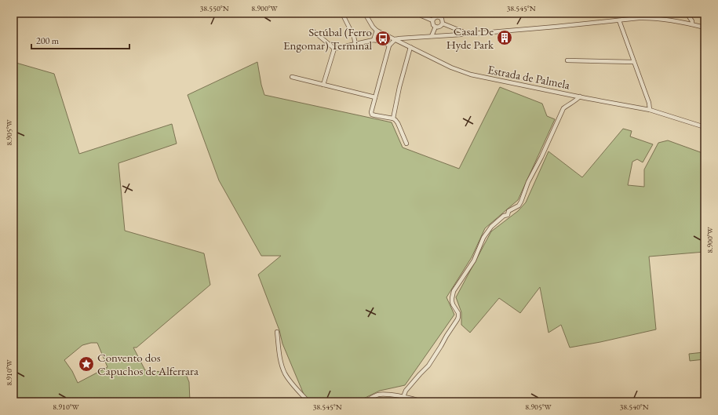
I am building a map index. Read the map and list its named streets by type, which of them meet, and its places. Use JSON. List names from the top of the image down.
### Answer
{
  "streets": {
    "street": ["Estrada de Palmela"]
  },
  "places": {
    "building": ["Casal De Hyde Park"],
    "bus stop": ["Setúbal (Ferro Engomar) Terminal"],
    "place": ["Convento dos Capuchos de Alferrara"]
  },
  "scale_bar": "200 m",
  "coordinates": [
    "38.550°N",
    "8.900°W",
    "38.545°N",
    "8.905°W",
    "8.910°W",
    "38.540°N"
  ]
}
